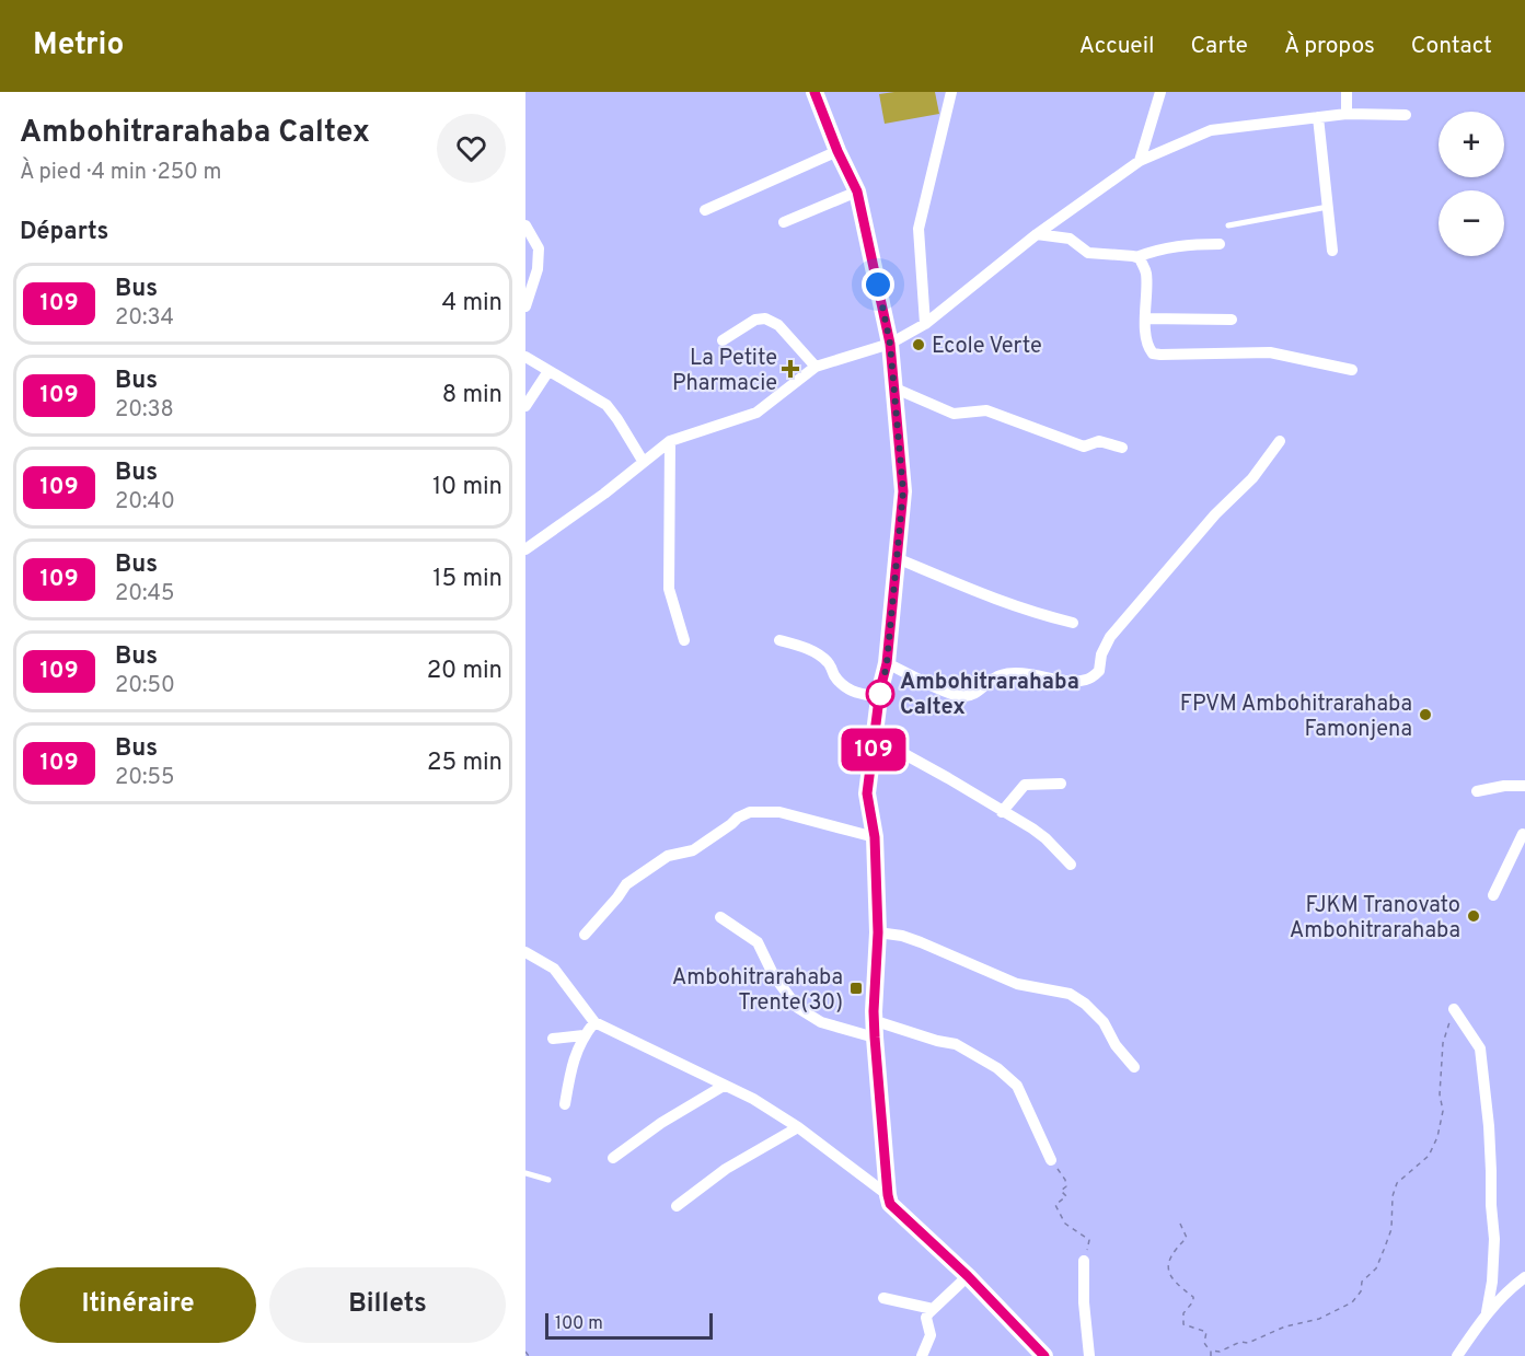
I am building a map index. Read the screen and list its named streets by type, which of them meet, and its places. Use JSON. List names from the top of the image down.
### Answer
{
  "places": {
    "other": [
      "Ecole Verte",
      "Ambohitrarahaba Caltex",
      "FPVM Ambohitrarahaba Famonjena",
      "FJKM Tranovato Ambohitrarahaba"
    ],
    "health": ["La Petite Pharmacie"],
    "transit": ["Ambohitrarahaba Trente(30)"]
  },
  "lines": ["bus line 109"],
  "scale_bar": "100 m",
  "page": {
    "header": "Metrio",
    "nav": [
      "Accueil",
      "Carte",
      "À propos",
      "Contact"
    ],
    "heading": [
      ["Ambohitrarahaba Caltex", "À pied · 4 min · 250 m"],
      "Départs"
    ],
    "on_map": "109",
    "map_buttons": ["+", "−"],
    "list": [
      {
        "mark": "109",
        "name": "Bus",
        "note": "20:34",
        "value": "4 min"
      },
      {
        "mark": "109",
        "name": "Bus",
        "note": "20:38",
        "value": "8 min"
      },
      {
        "mark": "109",
        "name": "Bus",
        "note": "20:40",
        "value": "10 min"
      },
      {
        "mark": "109",
        "name": "Bus",
        "note": "20:45",
        "value": "15 min"
      },
      {
        "mark": "109",
        "name": "Bus",
        "note": "20:50",
        "value": "20 min"
      },
      {
        "mark": "109",
        "name": "Bus",
        "note": "20:55",
        "value": "25 min"
      }
    ],
    "buttons": ["Itinéraire", "Billets"],
    "scale": "100 m"
  }
}
